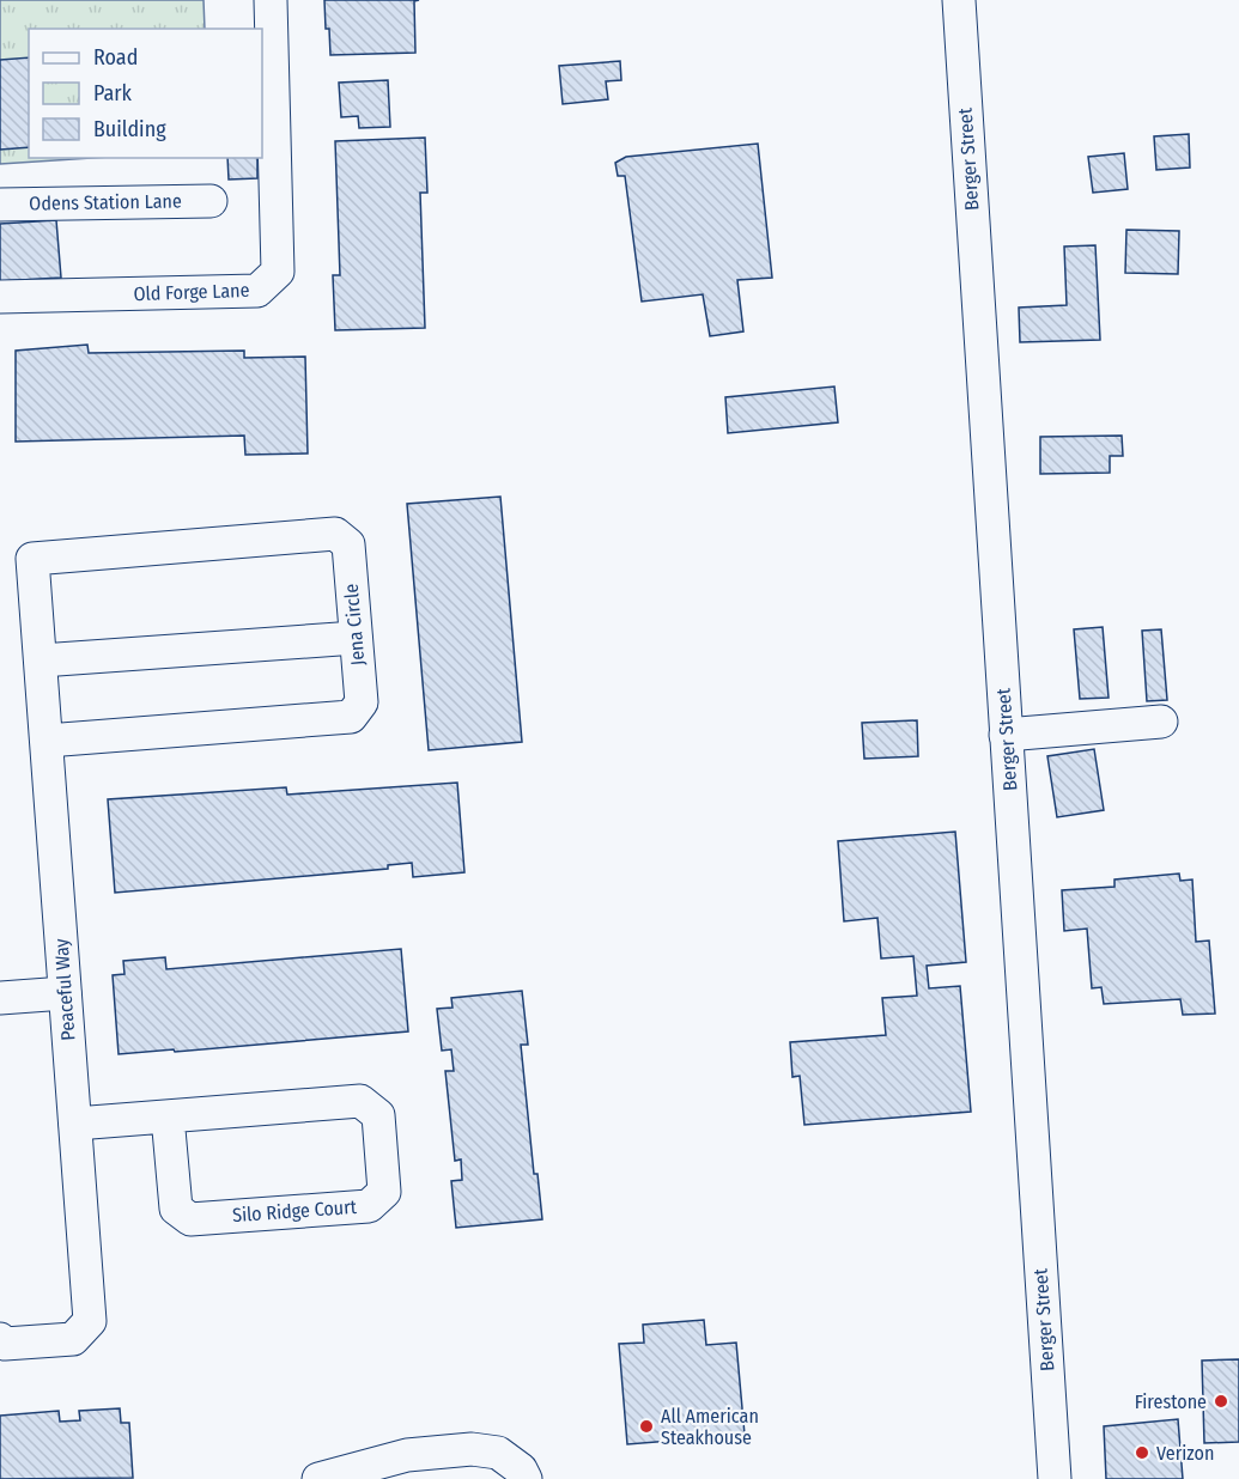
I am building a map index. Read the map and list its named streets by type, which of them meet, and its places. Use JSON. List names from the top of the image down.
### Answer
{
  "streets": {
    "street": [
      "Berger Street",
      "Odens Station Lane",
      "Old Forge Lane",
      "Jena Circle",
      "Peaceful Way",
      "Silo Ridge Court"
    ]
  },
  "crossings": [
    ["Jena Circle", "Peaceful Way"],
    ["Peaceful Way", "Silo Ridge Court"]
  ],
  "places": ["Firestone", "All American Steakhouse", "Verizon"],
  "legend": ["Road", "Park", "Building"]
}
